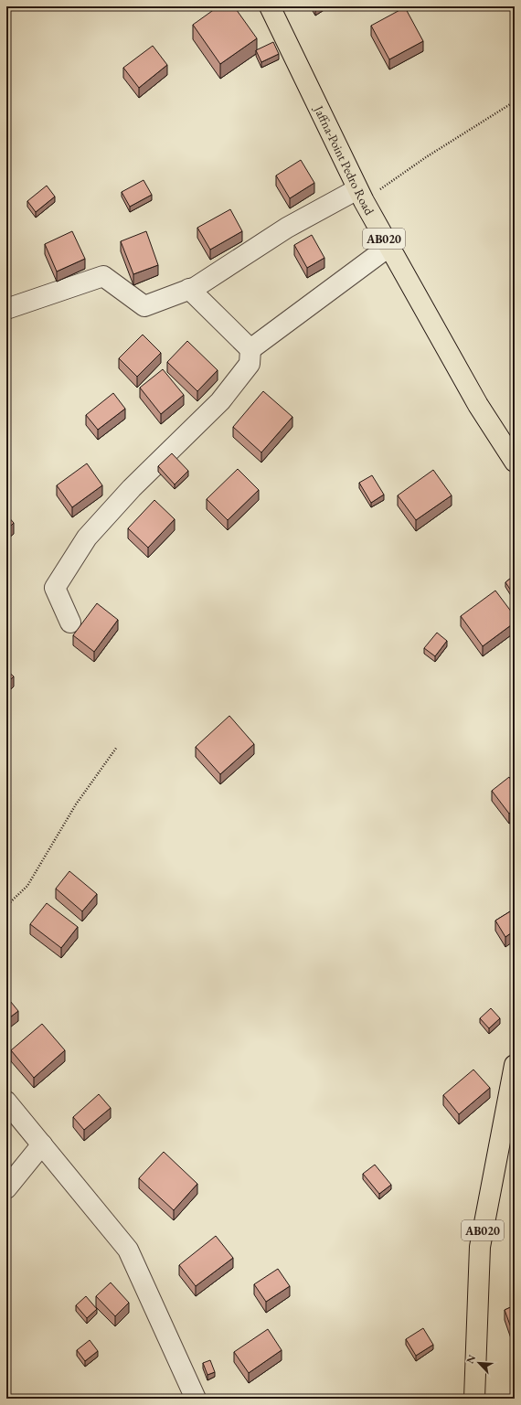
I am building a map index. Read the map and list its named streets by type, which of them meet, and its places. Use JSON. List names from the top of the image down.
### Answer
{
  "streets": {
    "main road": ["Jaffna-Point Pedro Road", "AB020"]
  },
  "north": "top left"
}
